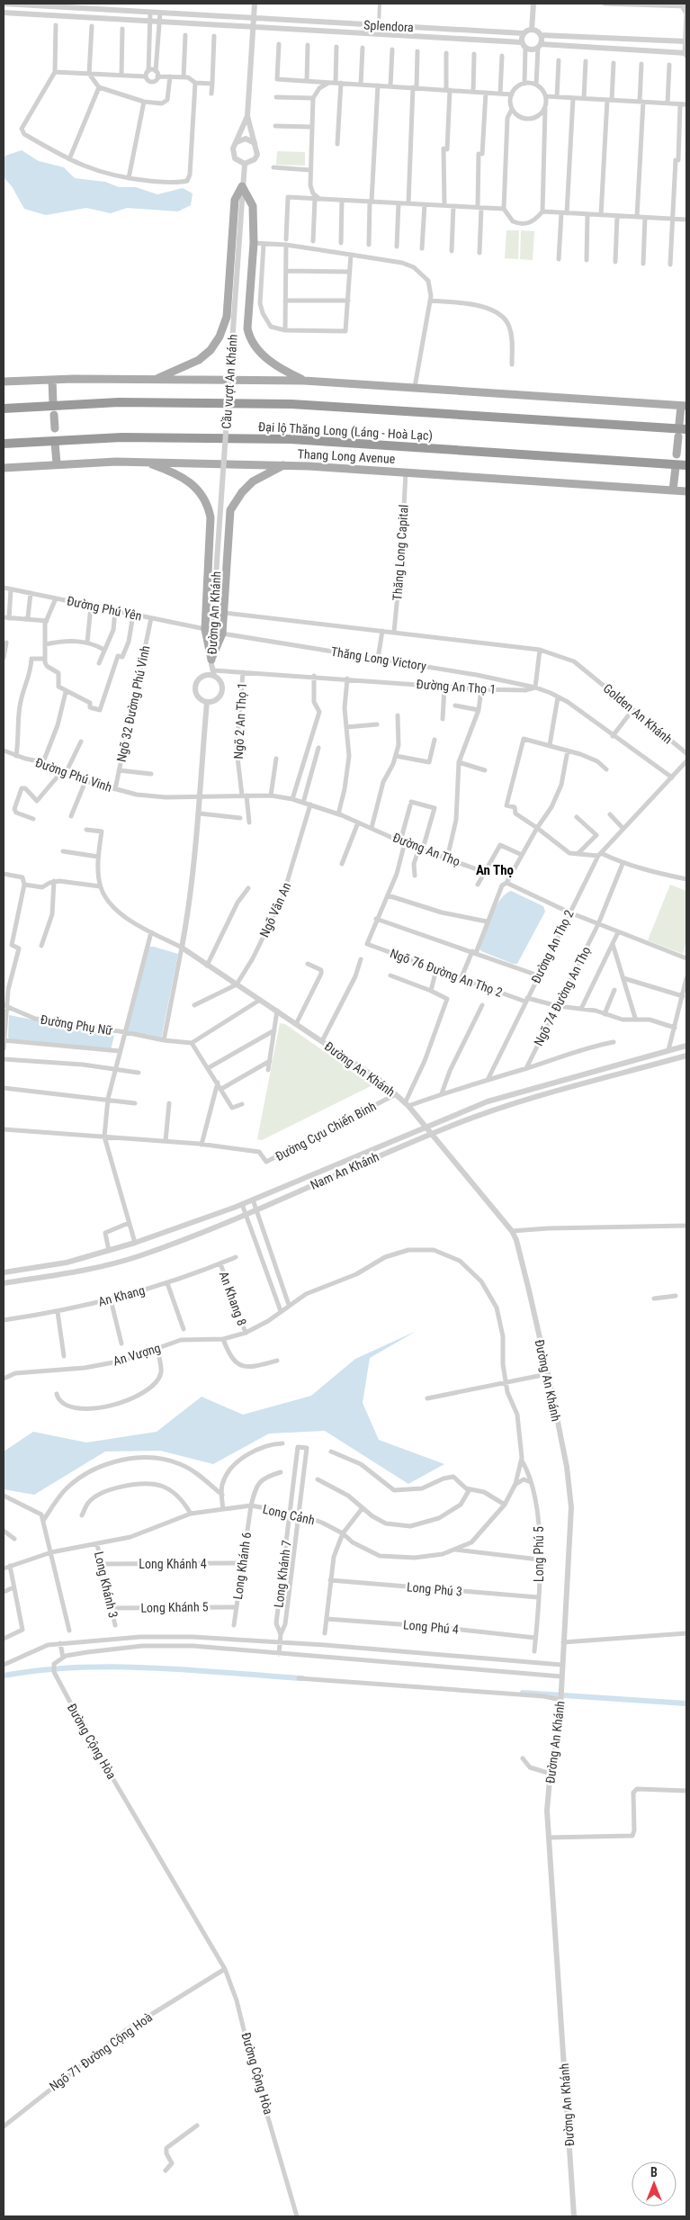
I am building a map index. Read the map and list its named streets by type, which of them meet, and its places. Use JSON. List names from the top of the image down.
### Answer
{
  "streets": {
    "highway": ["Đại lộ Thăng Long (Láng - Hoà Lạc)"],
    "main road": ["Thang Long Avenue"],
    "street": [
      "Splendora",
      "Cầu vượt An Khánh",
      "Thăng Long Capital",
      "Đường Phú Yên",
      "Đường An Khánh",
      "Thăng Long Victory",
      "Đường An Thọ 1",
      "Ngõ 32 Đường Phú Vinh",
      "Golden An Khánh",
      "Ngõ 2 An Thọ 1",
      "Đường Phú Vinh",
      "Đường An Thọ",
      "Ngõ Vân An",
      "Đường An Thọ 2",
      "Ngõ 76 Đường An Thọ 2",
      "Ngõ 74 Đường An Thọ",
      "Đường Phụ Nữ",
      "Đường Cựu Chiến Binh",
      "Nam An Khánh",
      "An Khang",
      "An Khang 8",
      "An Vượng",
      "Long Cảnh",
      "Long Phú 5",
      "Long Khánh 4",
      "Long Khánh 6",
      "Long Khánh 7",
      "Long Khánh 3",
      "Long Phú 3",
      "Long Khánh 5",
      "Long Phú 4",
      "Đường Cộng Hòa",
      "Ngõ 71 Đường Cộng Hoà"
    ]
  },
  "crossings": [
    ["Cầu vượt An Khánh", "Đường An Khánh"],
    ["Thang Long Avenue", "Thăng Long Capital"],
    ["Đường Phú Yên", "Ngõ 32 Đường Phú Vinh"],
    ["Đường An Khánh", "Đường An Thọ 1"],
    ["Đường An Khánh", "Ngõ Vân An"],
    ["Đường An Khánh", "Đường Cựu Chiến Binh"],
    ["Đường An Khánh", "Nam An Khánh"],
    ["Thăng Long Victory", "Đường An Thọ 1"],
    ["Đường An Thọ 1", "Ngõ 2 An Thọ 1"],
    ["Ngõ 32 Đường Phú Vinh", "Đường Phú Vinh"],
    ["Ngõ 2 An Thọ 1", "Đường An Thọ"],
    ["Đường Phú Vinh", "Đường An Thọ"],
    ["Đường An Thọ", "Ngõ Vân An"],
    ["Đường An Thọ 2", "Ngõ 76 Đường An Thọ 2"],
    ["Ngõ 76 Đường An Thọ 2", "Ngõ 74 Đường An Thọ"],
    ["An Khang", "An Khang 8"],
    ["An Khang 8", "An Vượng"],
    ["An Vượng", "Long Cảnh"],
    ["An Vượng", "Long Phú 5"],
    ["Long Cảnh", "Long Phú 5"],
    ["Long Cảnh", "Long Khánh 6"],
    ["Long Cảnh", "Long Khánh 7"],
    ["Long Cảnh", "Long Khánh 3"],
    ["Long Phú 5", "Long Phú 3"],
    ["Long Phú 5", "Long Phú 4"],
    ["Long Khánh 4", "Long Khánh 6"],
    ["Long Khánh 4", "Long Khánh 3"],
    ["Long Khánh 6", "Long Khánh 5"],
    ["Long Khánh 3", "Long Khánh 5"],
    ["Đường Cộng Hòa", "Ngõ 71 Đường Cộng Hoà"]
  ],
  "districts": ["An Thọ"],
  "north": "top"
}
